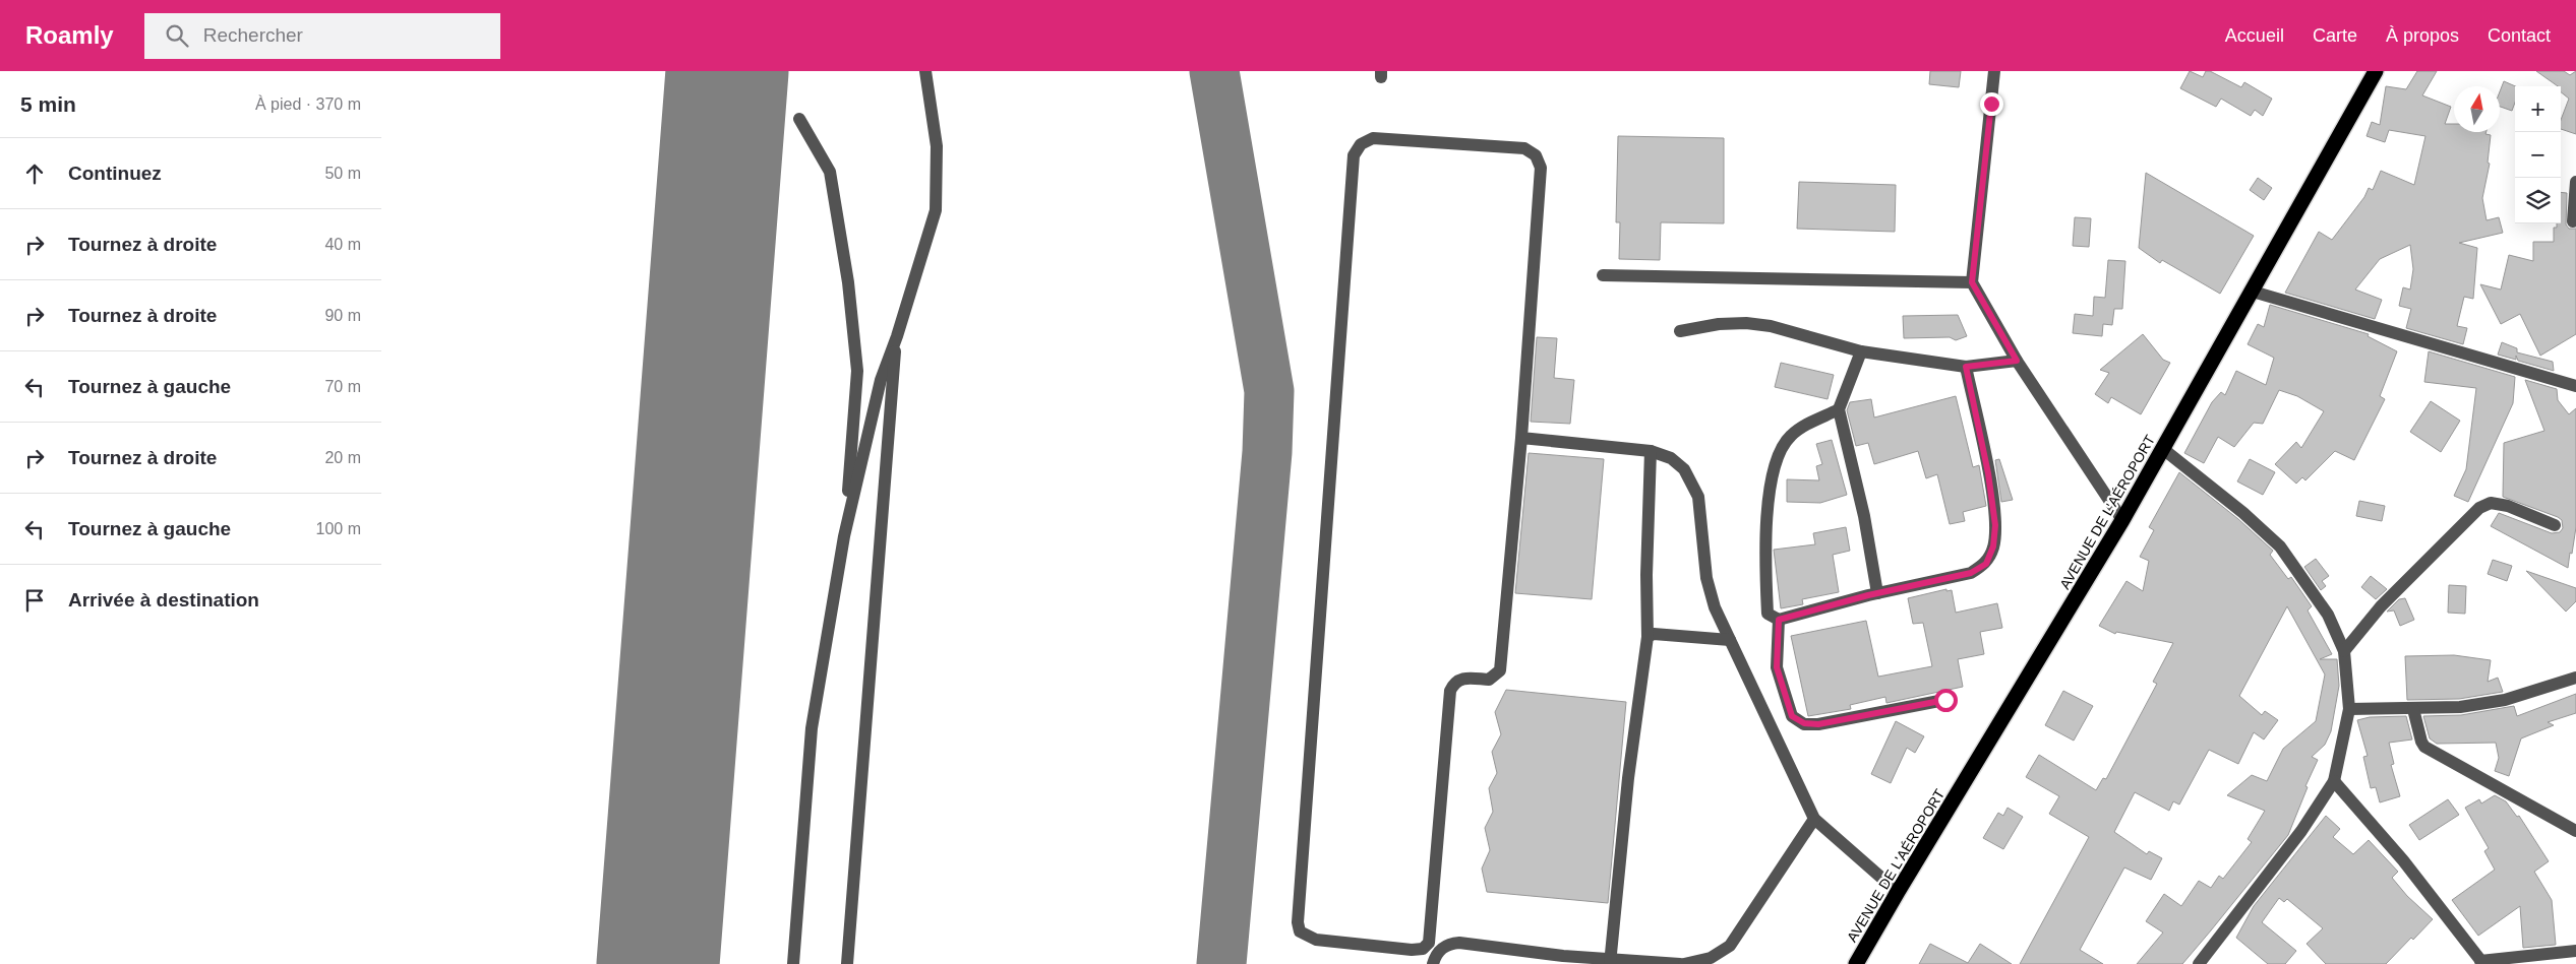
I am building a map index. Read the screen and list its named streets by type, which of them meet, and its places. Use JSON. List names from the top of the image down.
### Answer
{
  "streets": {
    "highway": ["AVENUE DE L'AÉROPORT"]
  },
  "north": "top",
  "page": {
    "header": "Roamly",
    "search": "Rechercher",
    "nav": [
      "Accueil",
      "Carte",
      "À propos",
      "Contact"
    ],
    "heading": ["5 min", "À pied · 370 m"],
    "map_buttons": ["+", "−"],
    "list": [
      ["Continuez", "50 m"],
      ["Tournez à droite", "40 m"],
      ["Tournez à droite", "90 m"],
      ["Tournez à gauche", "70 m"],
      ["Tournez à droite", "20 m"],
      ["Tournez à gauche", "100 m"],
      "Arrivée à destination"
    ]
  }
}
